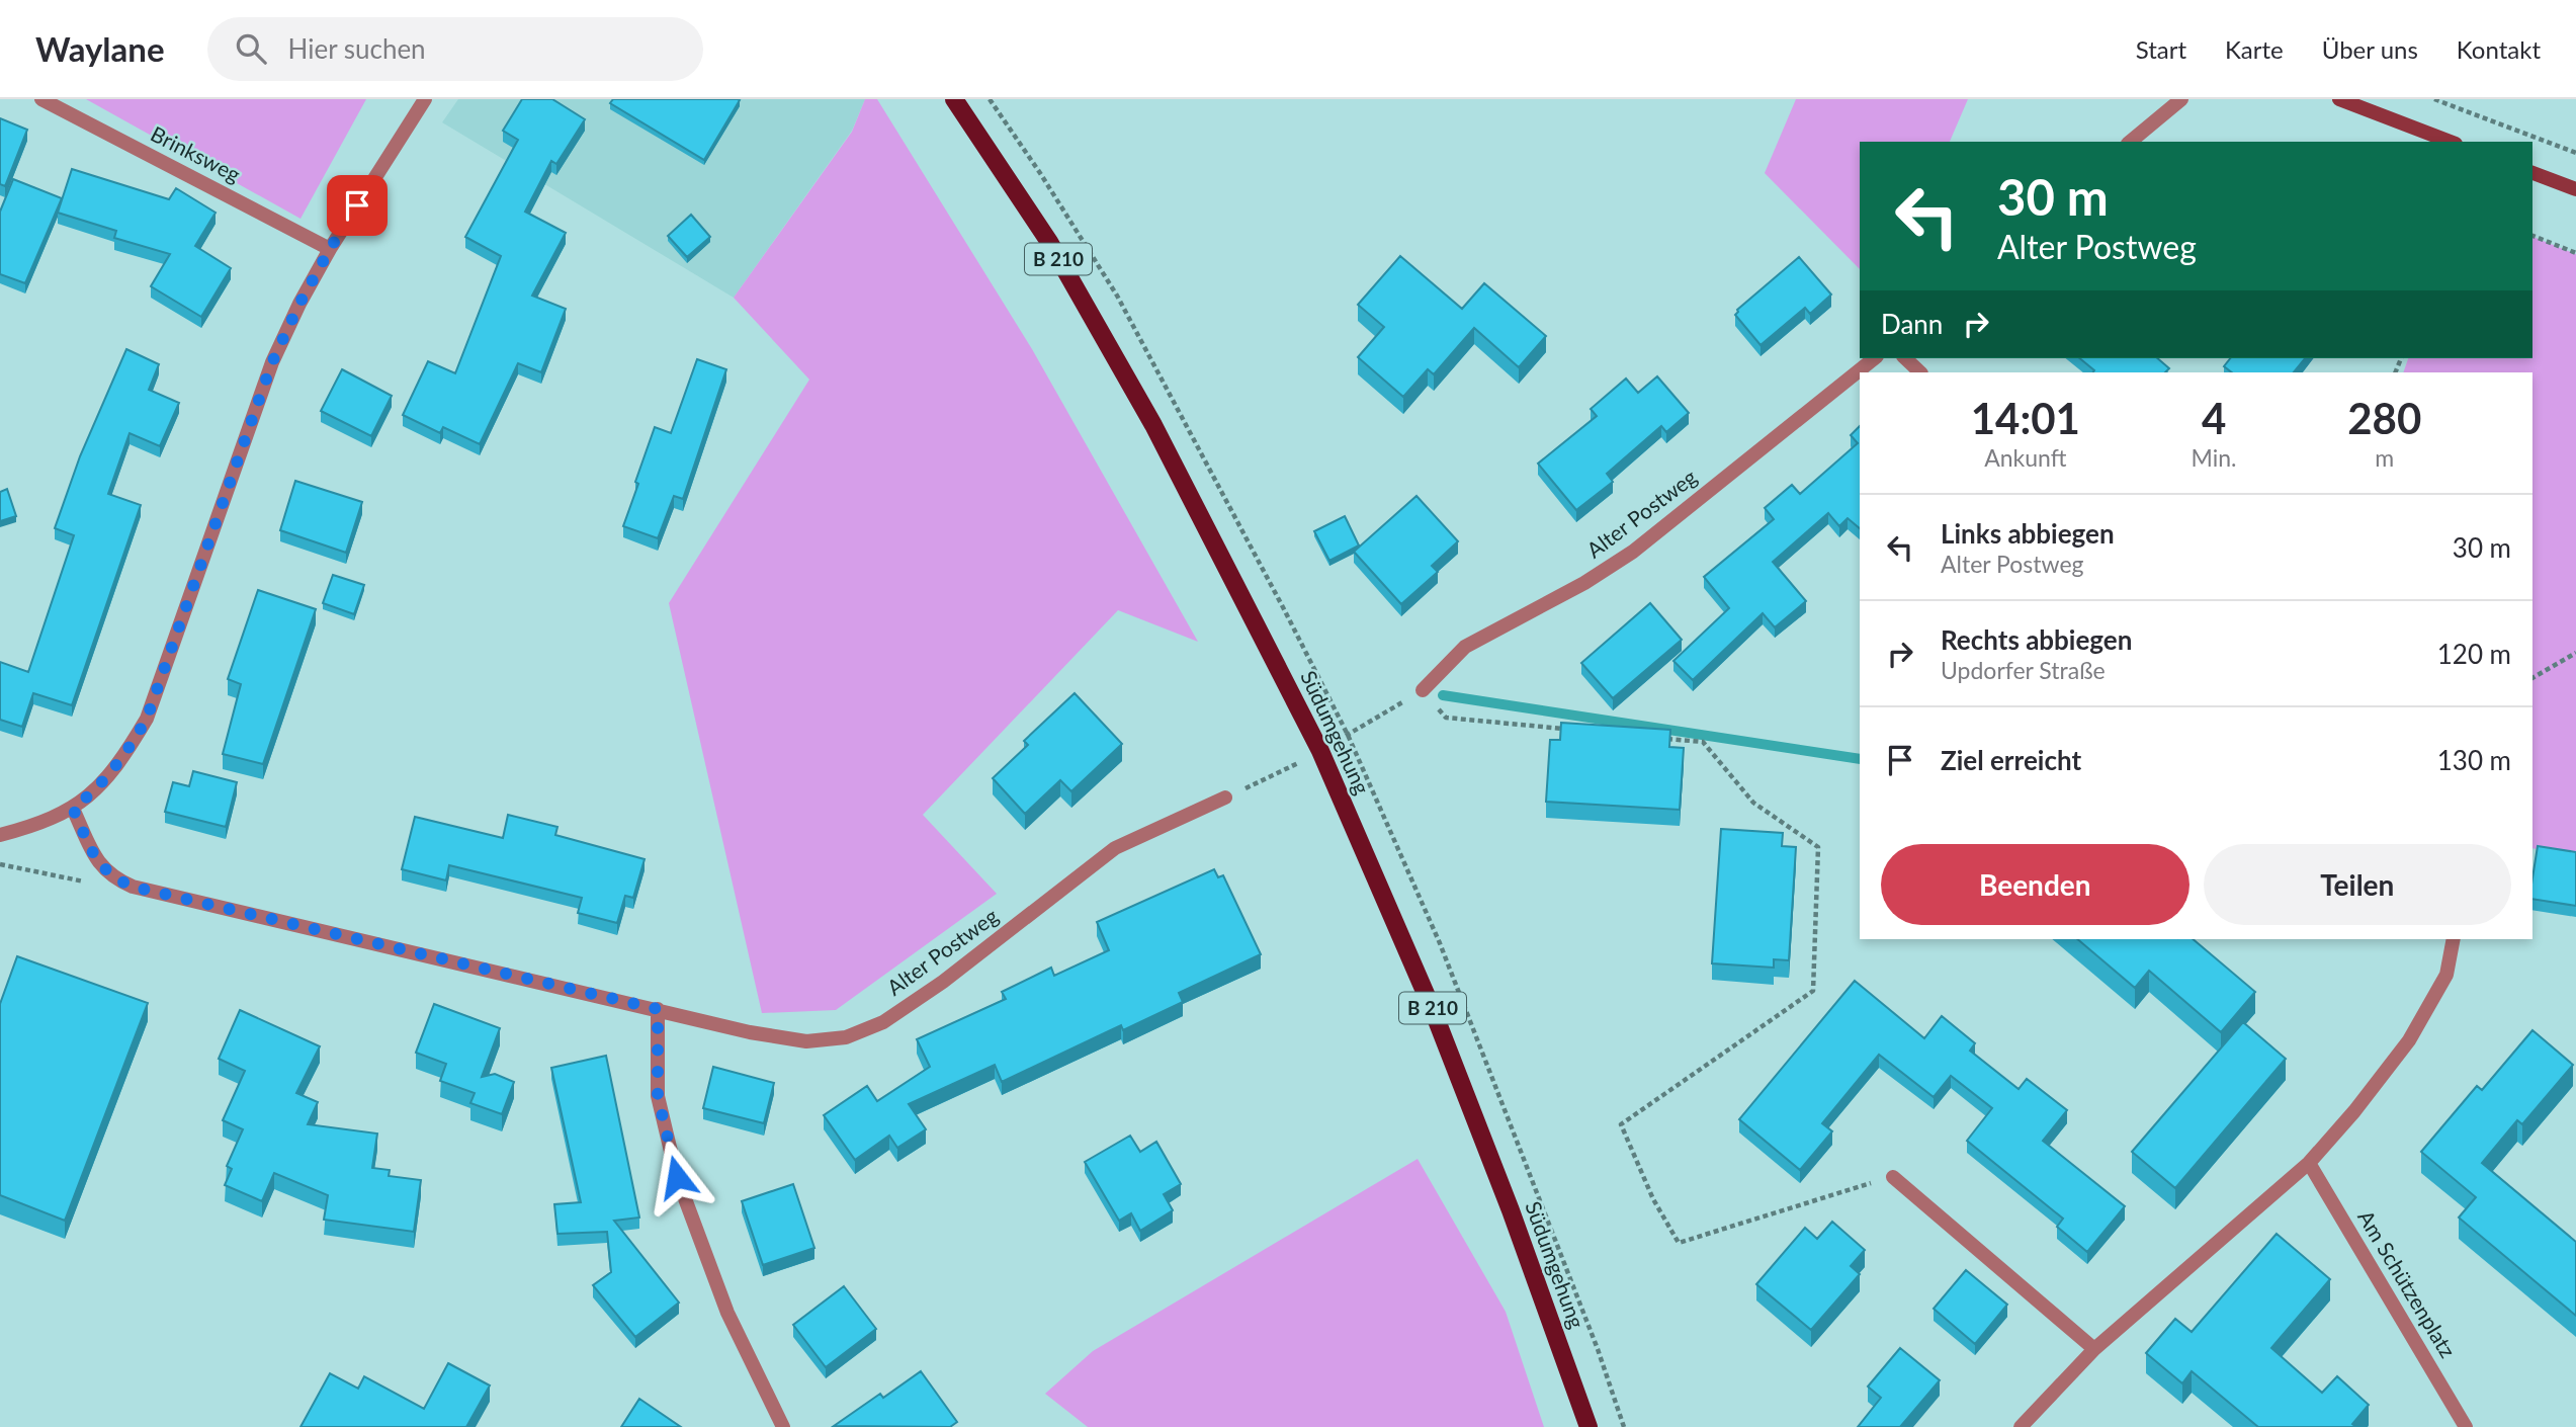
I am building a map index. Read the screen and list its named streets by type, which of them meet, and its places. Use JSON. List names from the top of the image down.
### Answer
{
  "streets": {
    "main road": ["B 210", "Südumgehung"],
    "street": ["Brinksweg", "Alter Postweg", "Am Schützenplatz"]
  },
  "page": {
    "header": "Waylane",
    "search": "Hier suchen",
    "nav": [
      "Start",
      "Karte",
      "Über uns",
      "Kontakt"
    ],
    "turn": ["30 m", "Alter Postweg"],
    "then": "Dann",
    "eta": [
      "14:01",
      "Ankunft",
      "4",
      "Min.",
      "280",
      "m"
    ],
    "list": [
      {
        "name": "Links abbiegen",
        "note": "Alter Postweg",
        "value": "30 m"
      },
      {
        "name": "Rechts abbiegen",
        "note": "Updorfer Straße",
        "value": "120 m"
      },
      {
        "name": "Ziel erreicht",
        "value": "130 m"
      }
    ],
    "buttons": ["Beenden", "Teilen"]
  }
}
